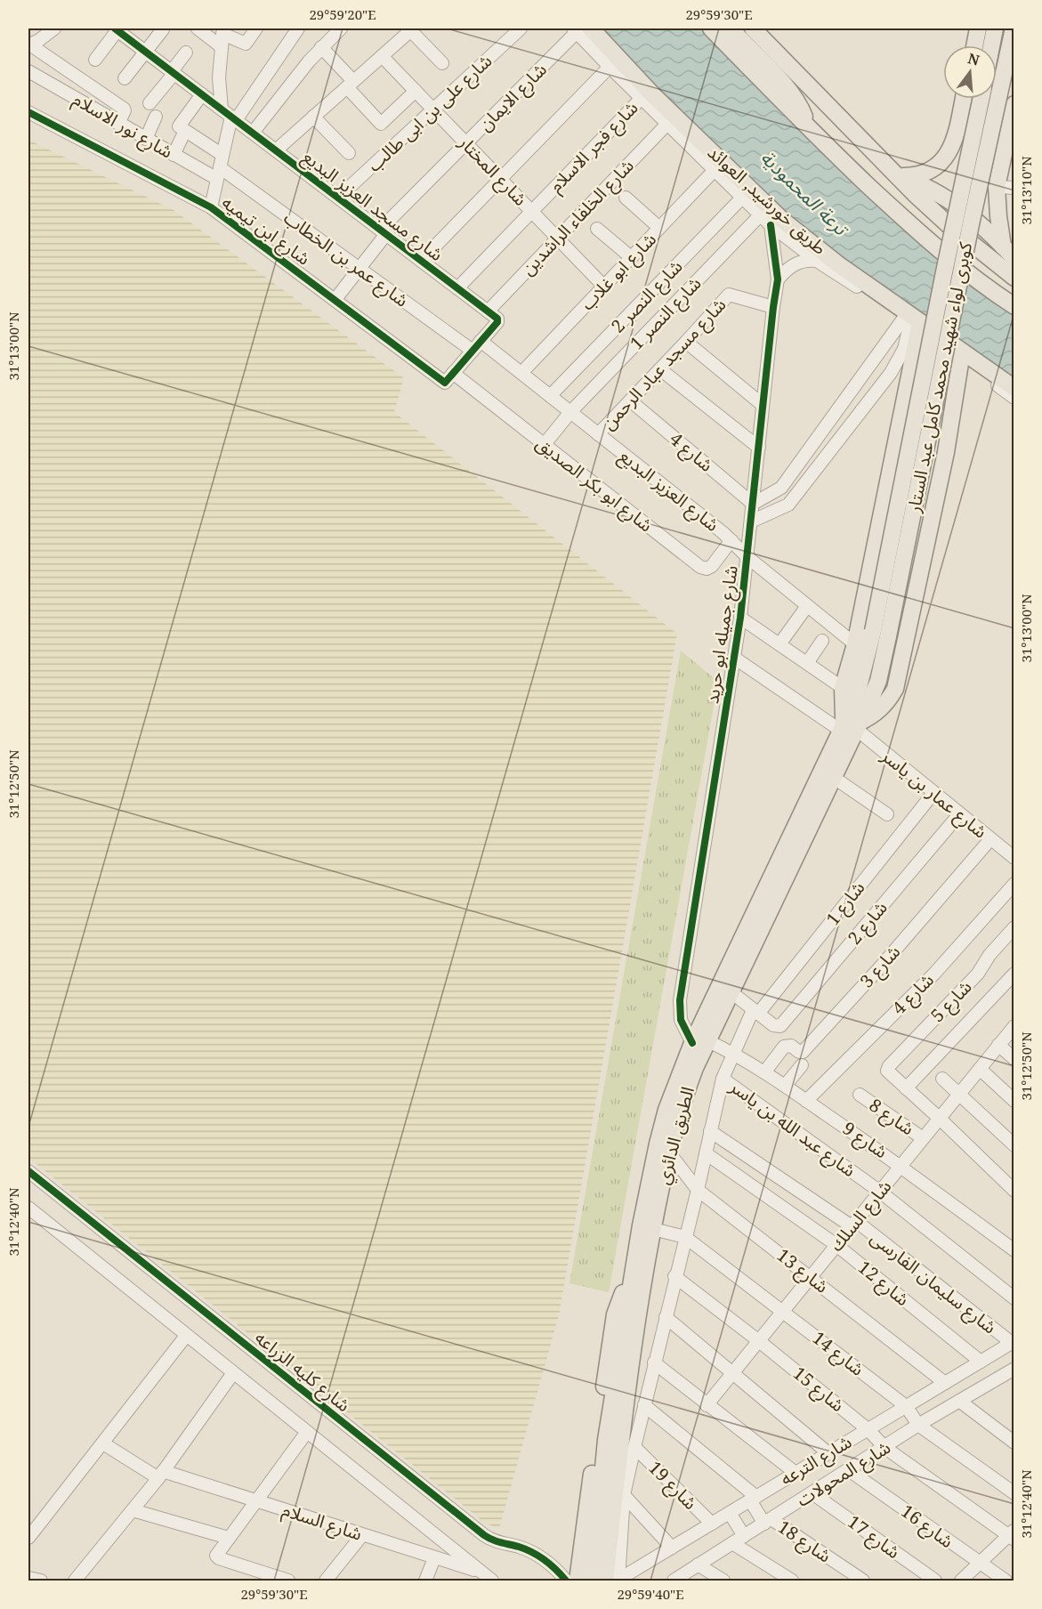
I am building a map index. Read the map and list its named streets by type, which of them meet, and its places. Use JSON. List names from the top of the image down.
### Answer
{
  "streets": {
    "main road": ["طريق خورشيد, العوائد", "كوبرى لواء شهيد محمد كامل عبد الستار", "الطريق الدائري"],
    "street": [
      "شارع الايمان",
      "شارع على بن ابى طالب",
      "شارع نور الاسلام",
      "شارع فجر الاسلام",
      "شارع المختار",
      "شارع مسجد العزيز البديع",
      "شارع الخلفاء الراشدين",
      "شارع ابن تيميه",
      "شارع عمر بن الخطاب",
      "شارع ابو غلاب",
      "شارع النصر 2",
      "شارع النصر 1",
      "شارع مسجد عباد الرحمن",
      "شارع 4",
      "شارع ابو بكر الصديق",
      "شارع العزيز البديع",
      "شارع جميله ابو حريد",
      "شارع عمار بن ياسر",
      "شارع 1",
      "شارع 2",
      "شارع 3",
      "شارع 5",
      "شارع 8",
      "شارع عبد الله بن ياسر",
      "شارع 9",
      "شارع السلك",
      "شارع 13",
      "شارع سليمان الفارسى",
      "شارع 12",
      "شارع 14",
      "شارع كليه الزراعه",
      "شارع 15",
      "شارع الترعه",
      "شارع المحولات",
      "شارع 19",
      "شارع السلام",
      "شارع 16",
      "شارع 17",
      "شارع 18"
    ]
  },
  "crossings": [
    ["شارع الايمان", "شارع المختار"],
    ["شارع الايمان", "طريق خورشيد, العوائد"],
    ["شارع الايمان", "شارع مسجد العزيز البديع"],
    ["شارع الايمان", "شارع ابن تيميه"],
    ["شارع الايمان", "شارع عمر بن الخطاب"],
    ["شارع على بن ابى طالب", "شارع المختار"],
    ["شارع على بن ابى طالب", "شارع مسجد العزيز البديع"],
    ["شارع نور الاسلام", "شارع عمر بن الخطاب"],
    ["شارع فجر الاسلام", "شارع المختار"],
    ["شارع فجر الاسلام", "شارع مسجد العزيز البديع"],
    ["شارع المختار", "شارع الخلفاء الراشدين"],
    ["شارع المختار", "شارع ابو غلاب"],
    ["شارع مسجد العزيز البديع", "شارع الخلفاء الراشدين"],
    ["شارع الخلفاء الراشدين", "شارع ابن تيميه"],
    ["شارع الخلفاء الراشدين", "شارع عمر بن الخطاب"],
    ["شارع الخلفاء الراشدين", "شارع ابو بكر الصديق"],
    ["شارع الخلفاء الراشدين", "شارع العزيز البديع"],
    ["شارع ابو غلاب", "شارع العزيز البديع"],
    ["شارع النصر 2", "شارع العزيز البديع"],
    ["شارع النصر 1", "شارع ابو بكر الصديق"],
    ["شارع النصر 1", "شارع العزيز البديع"],
    ["شارع مسجد عباد الرحمن", "شارع 4"],
    ["شارع مسجد عباد الرحمن", "شارع العزيز البديع"],
    ["شارع مسجد عباد الرحمن", "شارع جميله ابو حريد"],
    ["كوبرى لواء شهيد محمد كامل عبد الستار", "شارع عمار بن ياسر"],
    ["كوبرى لواء شهيد محمد كامل عبد الستار", "الطريق الدائري"],
    ["شارع 4", "شارع جميله ابو حريد"],
    ["شارع 4", "شارع 9"],
    ["شارع ابو بكر الصديق", "شارع العزيز البديع"],
    ["شارع العزيز البديع", "شارع جميله ابو حريد"],
    ["شارع جميله ابو حريد", "شارع عمار بن ياسر"],
    ["شارع جميله ابو حريد", "الطريق الدائري"],
    ["شارع جميله ابو حريد", "شارع 9"],
    ["شارع عمار بن ياسر", "شارع 1"],
    ["شارع عمار بن ياسر", "شارع 2"],
    ["شارع عمار بن ياسر", "شارع 3"],
    ["شارع عمار بن ياسر", "الطريق الدائري"],
    ["شارع 1", "شارع 2"],
    ["شارع 1", "شارع عبد الله بن ياسر"],
    ["شارع 1", "الطريق الدائري"],
    ["شارع 1", "شارع 9"],
    ["شارع 1", "شارع 13"],
    ["شارع 1", "شارع سليمان الفارسى"],
    ["شارع 1", "شارع 12"],
    ["شارع 1", "شارع 14"],
    ["شارع 1", "شارع 15"],
    ["شارع 1", "شارع الترعه"],
    ["شارع 1", "شارع 19"],
    ["شارع 3", "شارع 9"],
    ["شارع 8", "شارع السلك"],
    ["شارع عبد الله بن ياسر", "شارع السلك"],
    ["الطريق الدائري", "شارع 9"],
    ["الطريق الدائري", "شارع 13"],
    ["الطريق الدائري", "شارع 14"],
    ["الطريق الدائري", "شارع الترعه"],
    ["الطريق الدائري", "شارع 19"],
    ["شارع 9", "شارع السلك"],
    ["شارع السلك", "شارع 13"],
    ["شارع السلك", "شارع سليمان الفارسى"],
    ["شارع السلك", "شارع 12"],
    ["شارع السلك", "شارع 14"],
    ["شارع السلك", "شارع 15"],
    ["شارع 13", "شارع الترعه"],
    ["شارع سليمان الفارسى", "شارع الترعه"],
    ["شارع 12", "شارع الترعه"],
    ["شارع 14", "شارع الترعه"],
    ["شارع 14", "شارع المحولات"],
    ["شارع 15", "شارع الترعه"],
    ["شارع 15", "شارع المحولات"],
    ["شارع الترعه", "شارع 19"],
    ["شارع المحولات", "شارع 16"],
    ["شارع المحولات", "شارع 17"],
    ["شارع المحولات", "شارع 18"]
  ],
  "water": ["ترعة المحمودية"],
  "north": "top",
  "coordinates": [
    "29°59'20\"E",
    "29°59'30\"E",
    "31°13'10\"N",
    "31°13'00\"N",
    "31°12'50\"N",
    "31°12'40\"N",
    "29°59'40\"E"
  ]
}
